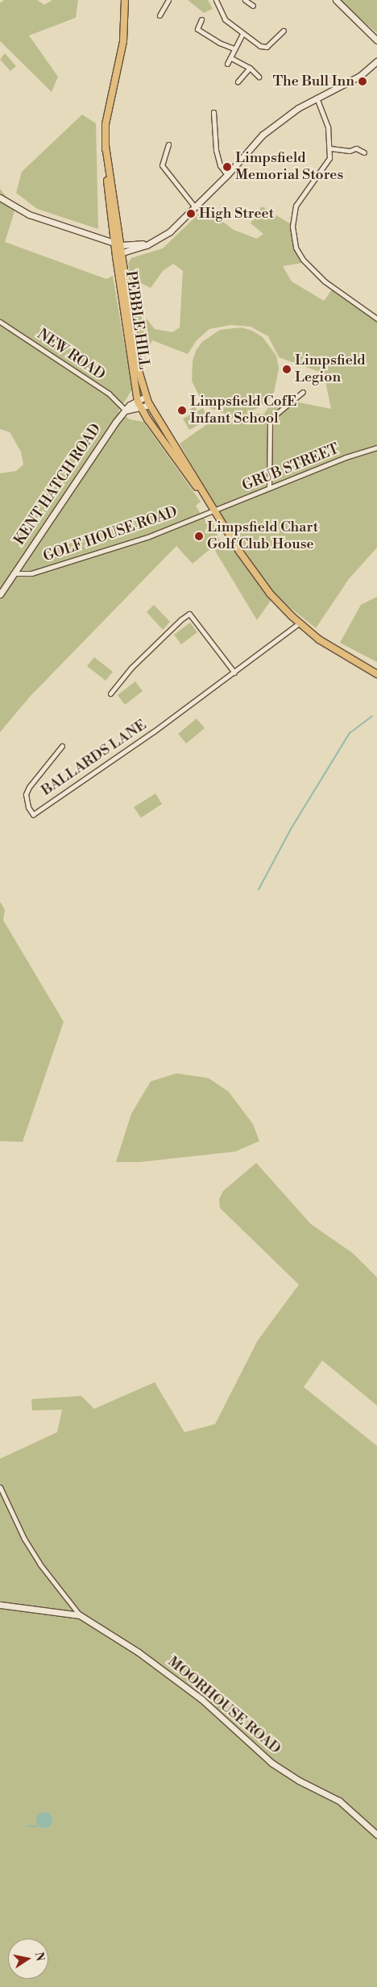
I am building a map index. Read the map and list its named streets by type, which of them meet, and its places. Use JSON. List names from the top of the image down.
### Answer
{
  "streets": {
    "main road": ["PEBBLE HILL", "KENT HATCH ROAD", "MOORHOUSE ROAD"],
    "street": [
      "NEW ROAD",
      "GRUB STREET",
      "GOLF HOUSE ROAD",
      "BALLARDS LANE"
    ]
  },
  "crossings": [
    ["PEBBLE HILL", "KENT HATCH ROAD"],
    ["NEW ROAD", "KENT HATCH ROAD"],
    ["GRUB STREET", "GOLF HOUSE ROAD"],
    ["KENT HATCH ROAD", "GOLF HOUSE ROAD"]
  ],
  "places": [
    "The Bull Inn",
    "Limpsfield Memorial Stores",
    "High Street",
    "Limpsfield Legion",
    "Limpsfield CofE Infant School",
    "Limpsfield Chart Golf Club House"
  ],
  "north": "right"
}
